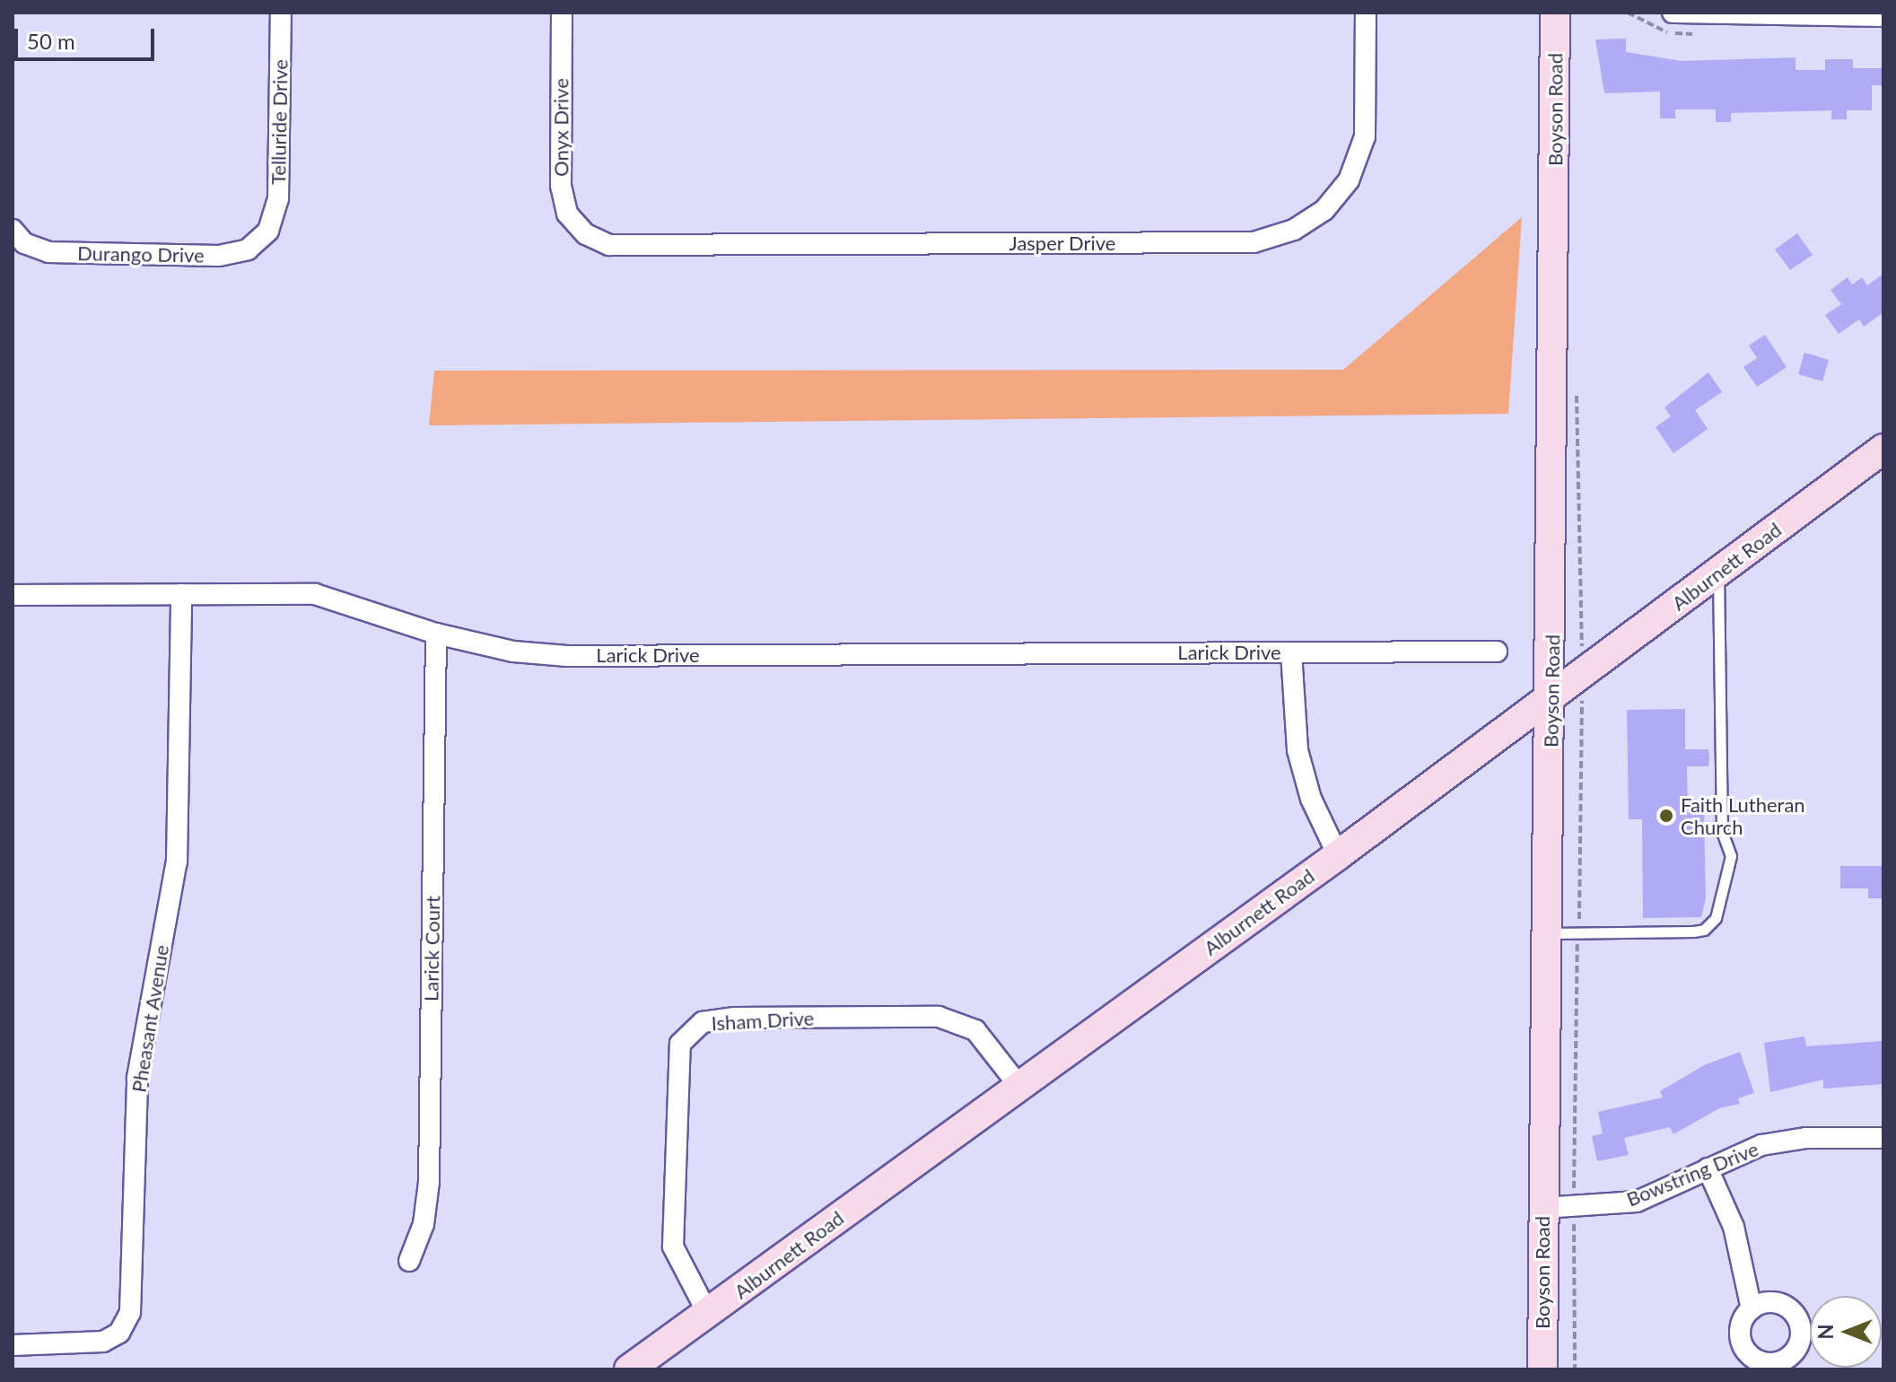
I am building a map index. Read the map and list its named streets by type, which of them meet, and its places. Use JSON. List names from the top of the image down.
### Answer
{
  "streets": {
    "street": [
      "Boyson Road",
      "Telluride Drive",
      "Onyx Drive",
      "Jasper Drive",
      "Durango Drive",
      "Alburnett Road",
      "Larick Drive",
      "Larick Court",
      "Pheasant Avenue",
      "Isham Drive",
      "Bowstring Drive"
    ]
  },
  "crossings": [
    ["Boyson Road", "Alburnett Road"],
    ["Boyson Road", "Bowstring Drive"],
    ["Telluride Drive", "Durango Drive"],
    ["Onyx Drive", "Jasper Drive"],
    ["Alburnett Road", "Larick Drive"],
    ["Alburnett Road", "Isham Drive"],
    ["Larick Drive", "Larick Court"],
    ["Larick Drive", "Pheasant Avenue"]
  ],
  "places": ["Faith Lutheran Church"],
  "scale_bar": "50 m",
  "north": "left"
}
